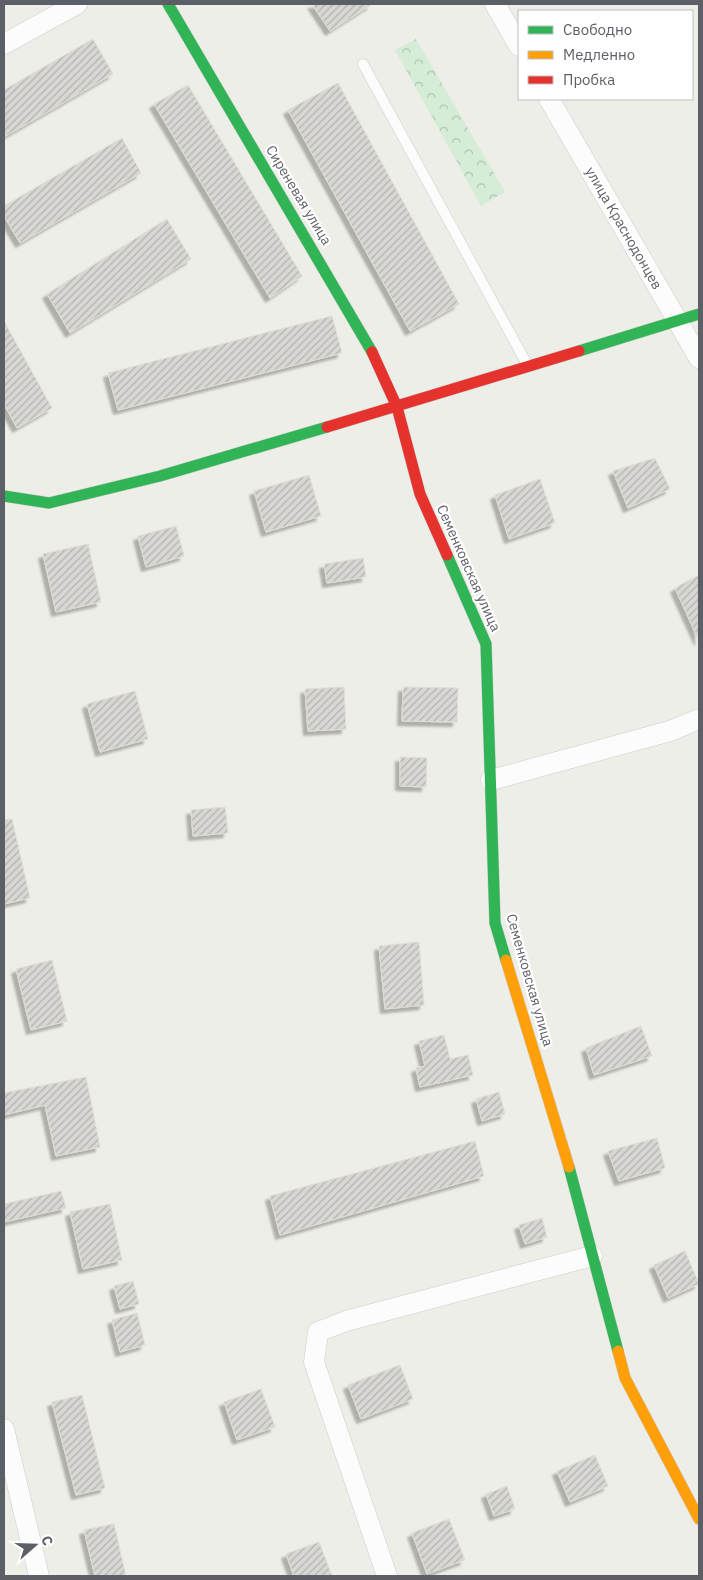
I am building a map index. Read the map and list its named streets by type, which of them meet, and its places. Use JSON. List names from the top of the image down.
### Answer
{
  "streets": {
    "street": ["Сиреневая улица", "улица Краснодонцев", "Семенковская улица"]
  },
  "crossings": [
    ["Сиреневая улица", "Семенковская улица"]
  ],
  "legend": ["Свободно", "Медленно", "Пробка"],
  "north": "right"
}
